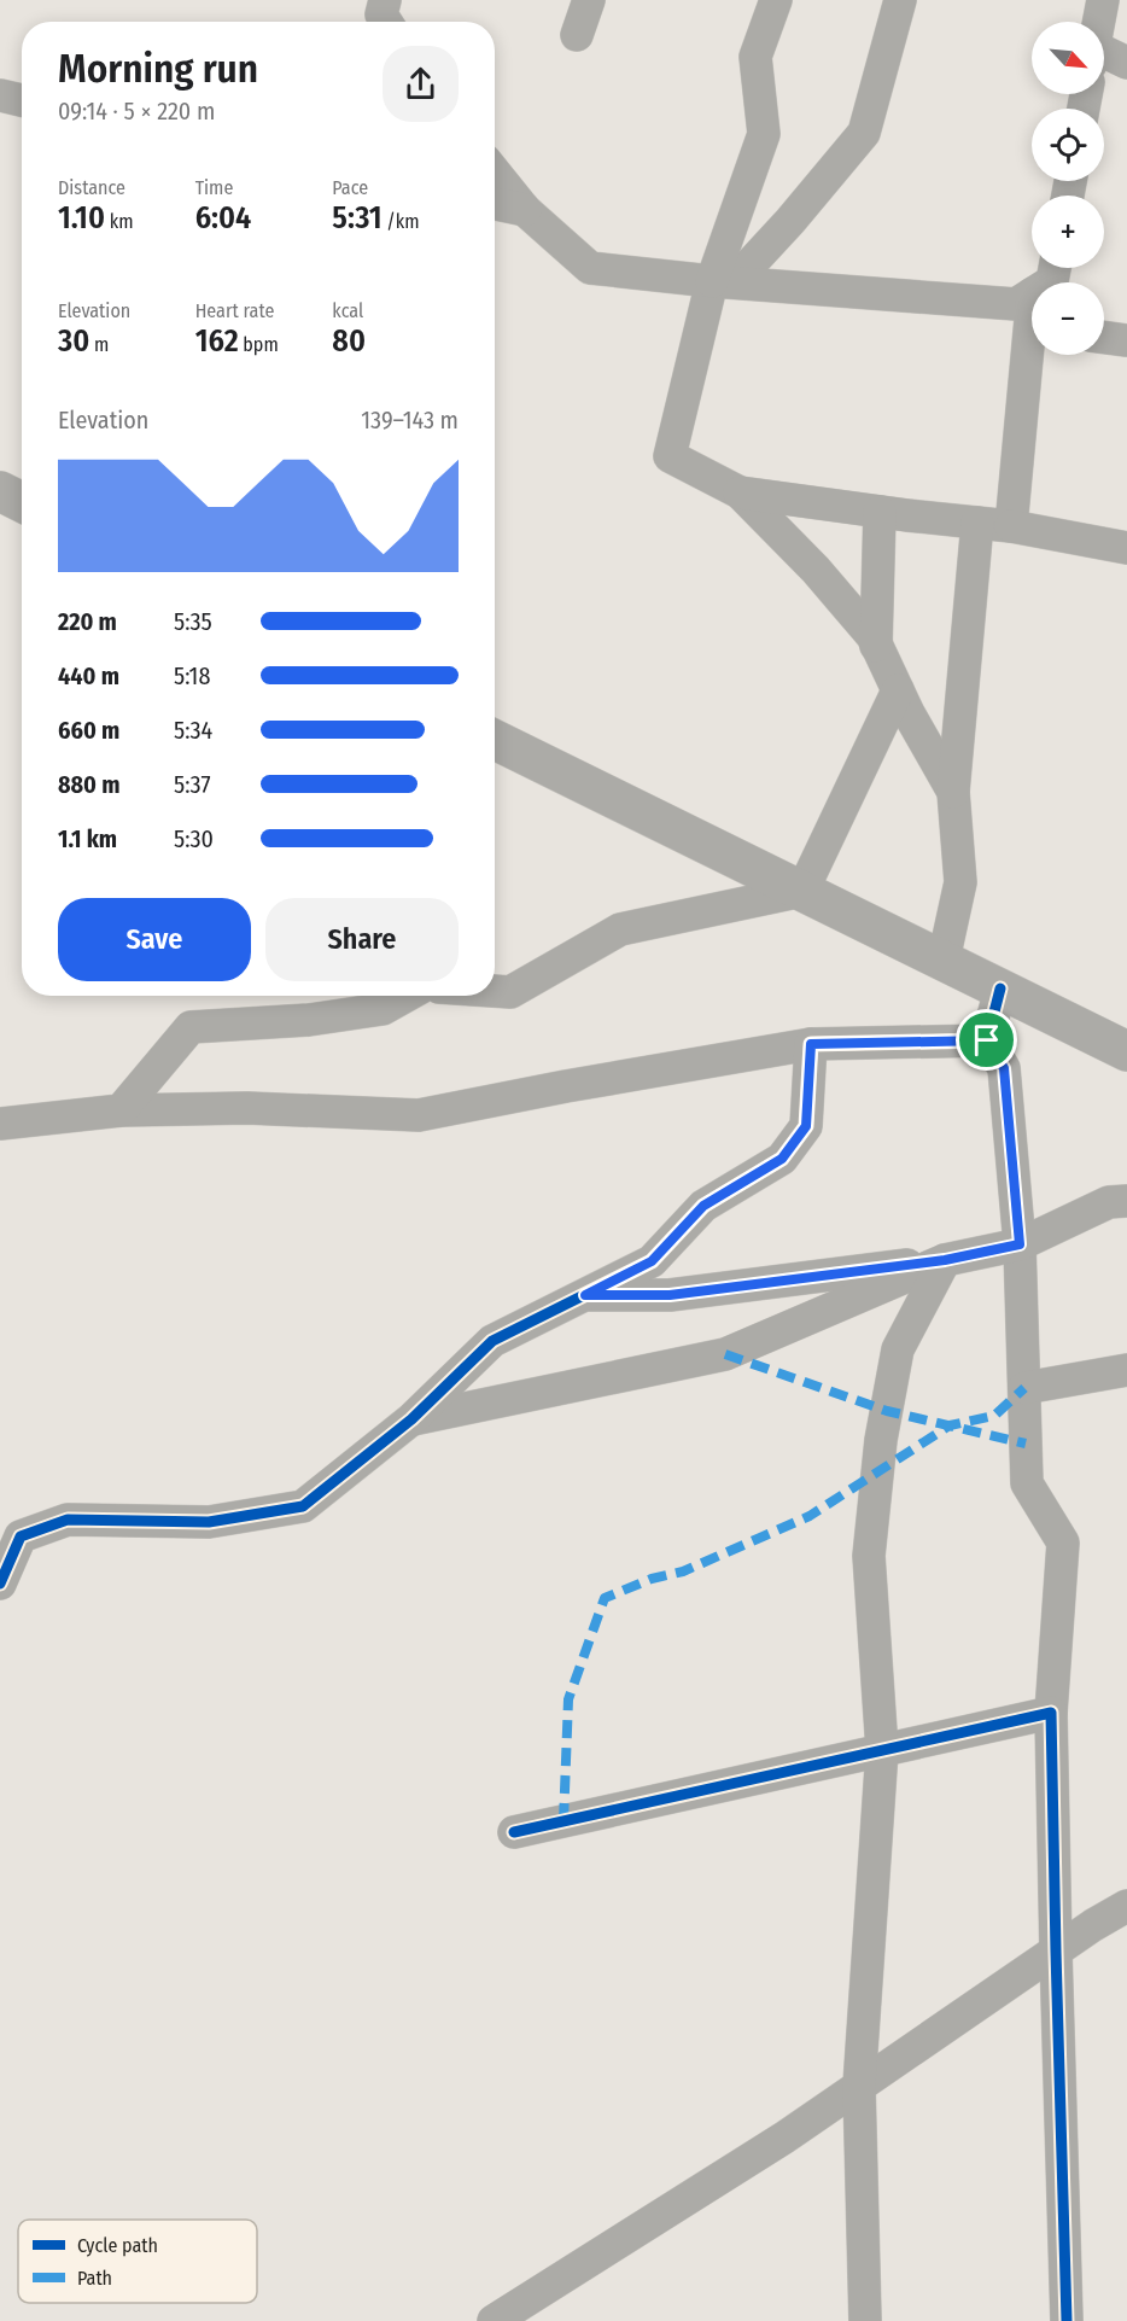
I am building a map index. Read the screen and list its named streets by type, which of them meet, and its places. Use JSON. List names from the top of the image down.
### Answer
{
  "legend": ["Cycle path", "Path"],
  "north": "bottom right",
  "page": {
    "map_buttons": ["+", "−"],
    "heading": ["Morning run", "09:14 · 5 × 220 m"],
    "stats": [
      ["Distance", "1.10 km"],
      ["Time", "6:04"],
      ["Pace", "5:31 /km"],
      ["Elevation", "30 m"],
      ["Heart rate", "162 bpm"],
      ["kcal", "80"]
    ],
    "chart": ["Elevation", "139–143 m"],
    "list": [
      {
        "name": "220 m",
        "note": "5:35"
      },
      {
        "name": "440 m",
        "note": "5:18"
      },
      {
        "name": "660 m",
        "note": "5:34"
      },
      {
        "name": "880 m",
        "note": "5:37"
      },
      {
        "name": "1.1 km",
        "note": "5:30"
      }
    ],
    "buttons": ["Save", "Share"]
  }
}
